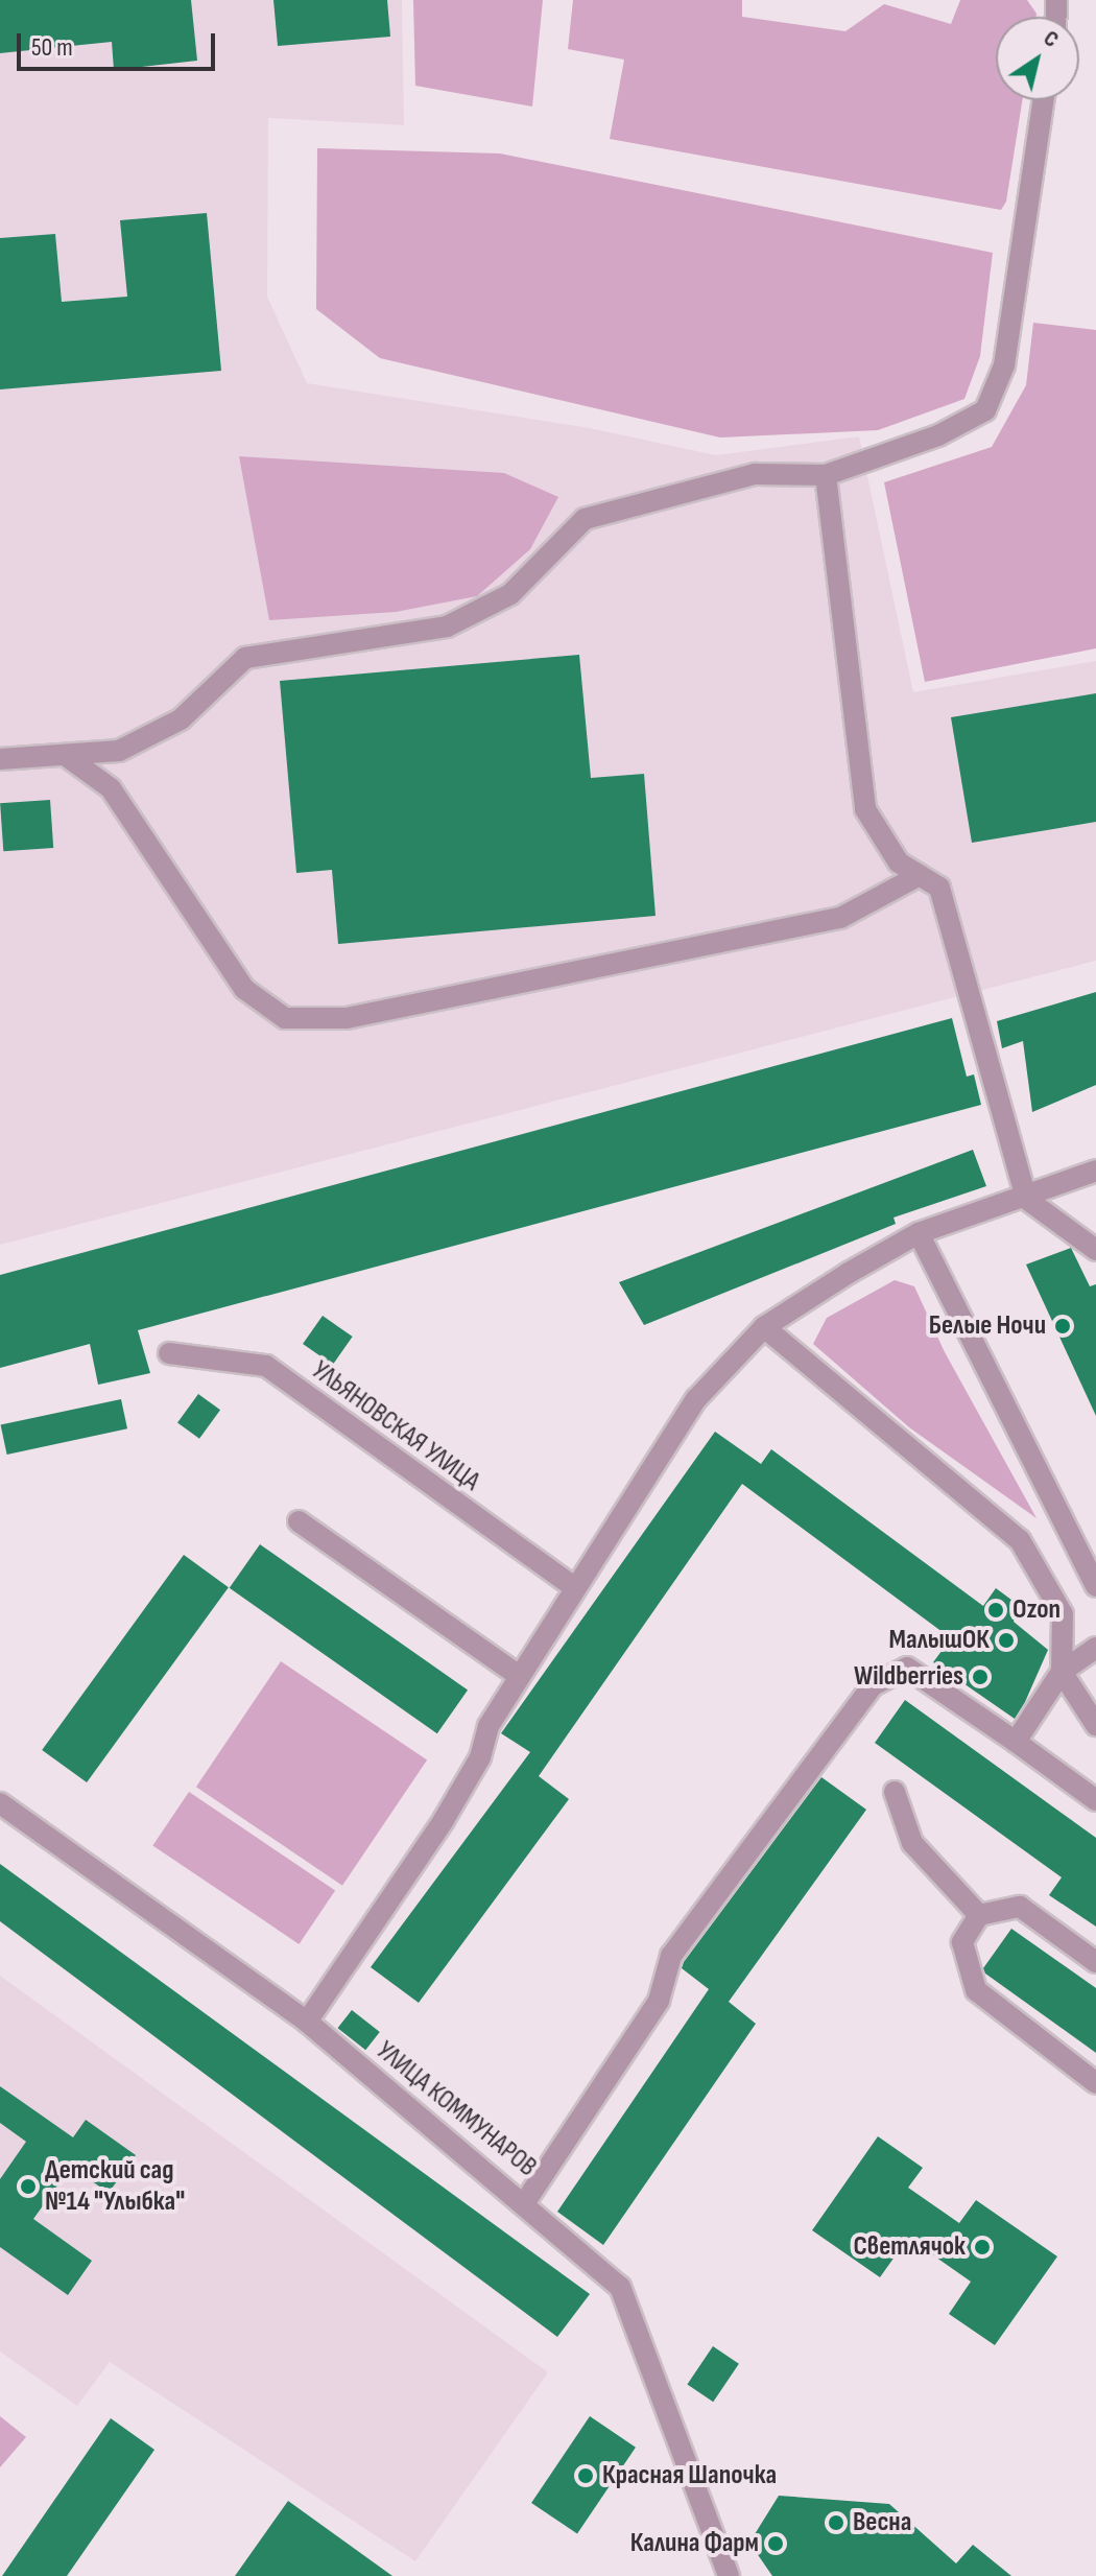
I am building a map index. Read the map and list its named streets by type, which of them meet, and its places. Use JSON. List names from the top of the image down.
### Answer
{
  "streets": {
    "street": ["УЛЬЯНОВСКАЯ УЛИЦА", "УЛИЦА КОММУНАРОВ"]
  },
  "places": [
    "Белые Ночи",
    "Ozon",
    "МалышОК",
    "Wildberries",
    "Детский сад №14 \"Улыбка\"",
    "Светлячок",
    "Красная Шапочка",
    "Весна",
    "Калина Фарм"
  ],
  "scale_bar": "50 m",
  "north": "top right"
}
